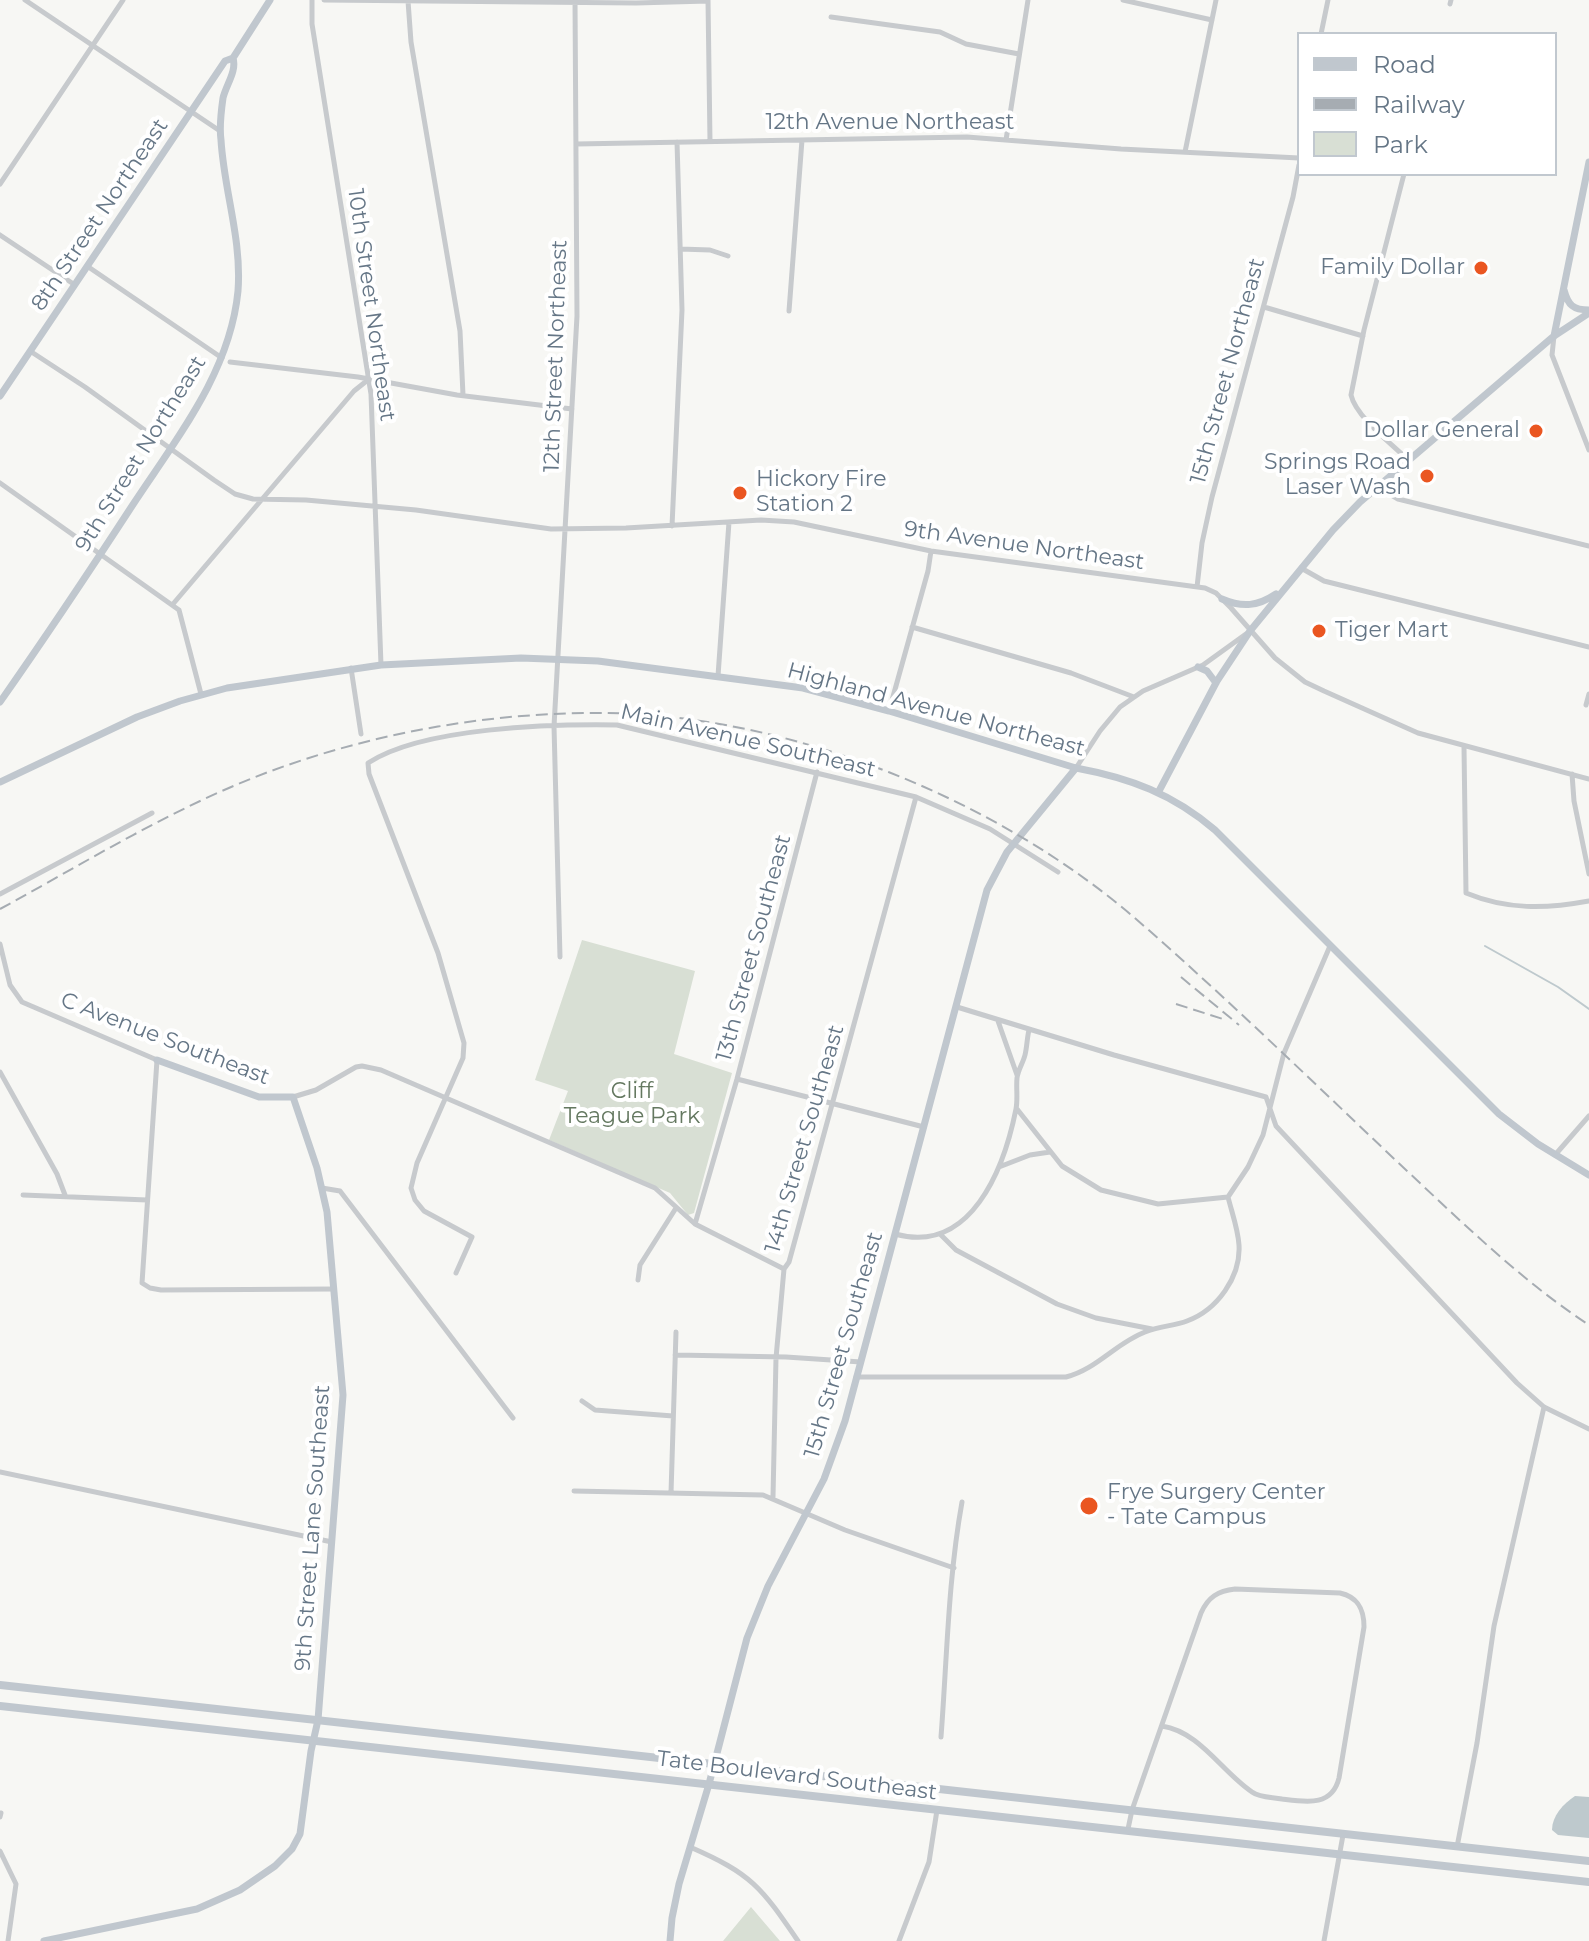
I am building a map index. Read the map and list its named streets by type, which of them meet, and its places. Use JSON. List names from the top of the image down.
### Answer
{
  "streets": {
    "main road": [
      "8th Street Northeast",
      "9th Street Northeast",
      "Highland Avenue Northeast",
      "C Avenue Southeast",
      "15th Street Southeast",
      "9th Street Lane Southeast",
      "Tate Boulevard Southeast"
    ],
    "street": [
      "12th Avenue Northeast",
      "10th Street Northeast",
      "12th Street Northeast",
      "15th Street Northeast",
      "9th Avenue Northeast",
      "Main Avenue Southeast",
      "13th Street Southeast",
      "14th Street Southeast"
    ]
  },
  "crossings": [
    ["12th Avenue Northeast", "12th Street Northeast"],
    ["8th Street Northeast", "9th Street Northeast"],
    ["8th Street Northeast", "9th Avenue Northeast"],
    ["10th Street Northeast", "9th Avenue Northeast"],
    ["10th Street Northeast", "Highland Avenue Northeast"],
    ["12th Street Northeast", "9th Avenue Northeast"],
    ["12th Street Northeast", "Highland Avenue Northeast"],
    ["12th Street Northeast", "Main Avenue Southeast"],
    ["15th Street Northeast", "9th Avenue Northeast"],
    ["9th Street Northeast", "9th Avenue Northeast"],
    ["Main Avenue Southeast", "13th Street Southeast"],
    ["Main Avenue Southeast", "C Avenue Southeast"],
    ["Main Avenue Southeast", "14th Street Southeast"],
    ["Main Avenue Southeast", "15th Street Southeast"],
    ["13th Street Southeast", "C Avenue Southeast"],
    ["C Avenue Southeast", "14th Street Southeast"],
    ["C Avenue Southeast", "9th Street Lane Southeast"],
    ["15th Street Southeast", "Tate Boulevard Southeast"],
    ["9th Street Lane Southeast", "Tate Boulevard Southeast"]
  ],
  "parks": ["Cliff Teague Park"],
  "places": [
    "Family Dollar",
    "Dollar General",
    "Springs Road Laser Wash",
    "Hickory Fire Station 2",
    "Tiger Mart",
    "Frye Surgery Center - Tate Campus"
  ],
  "legend": ["Road", "Railway", "Park"]
}
